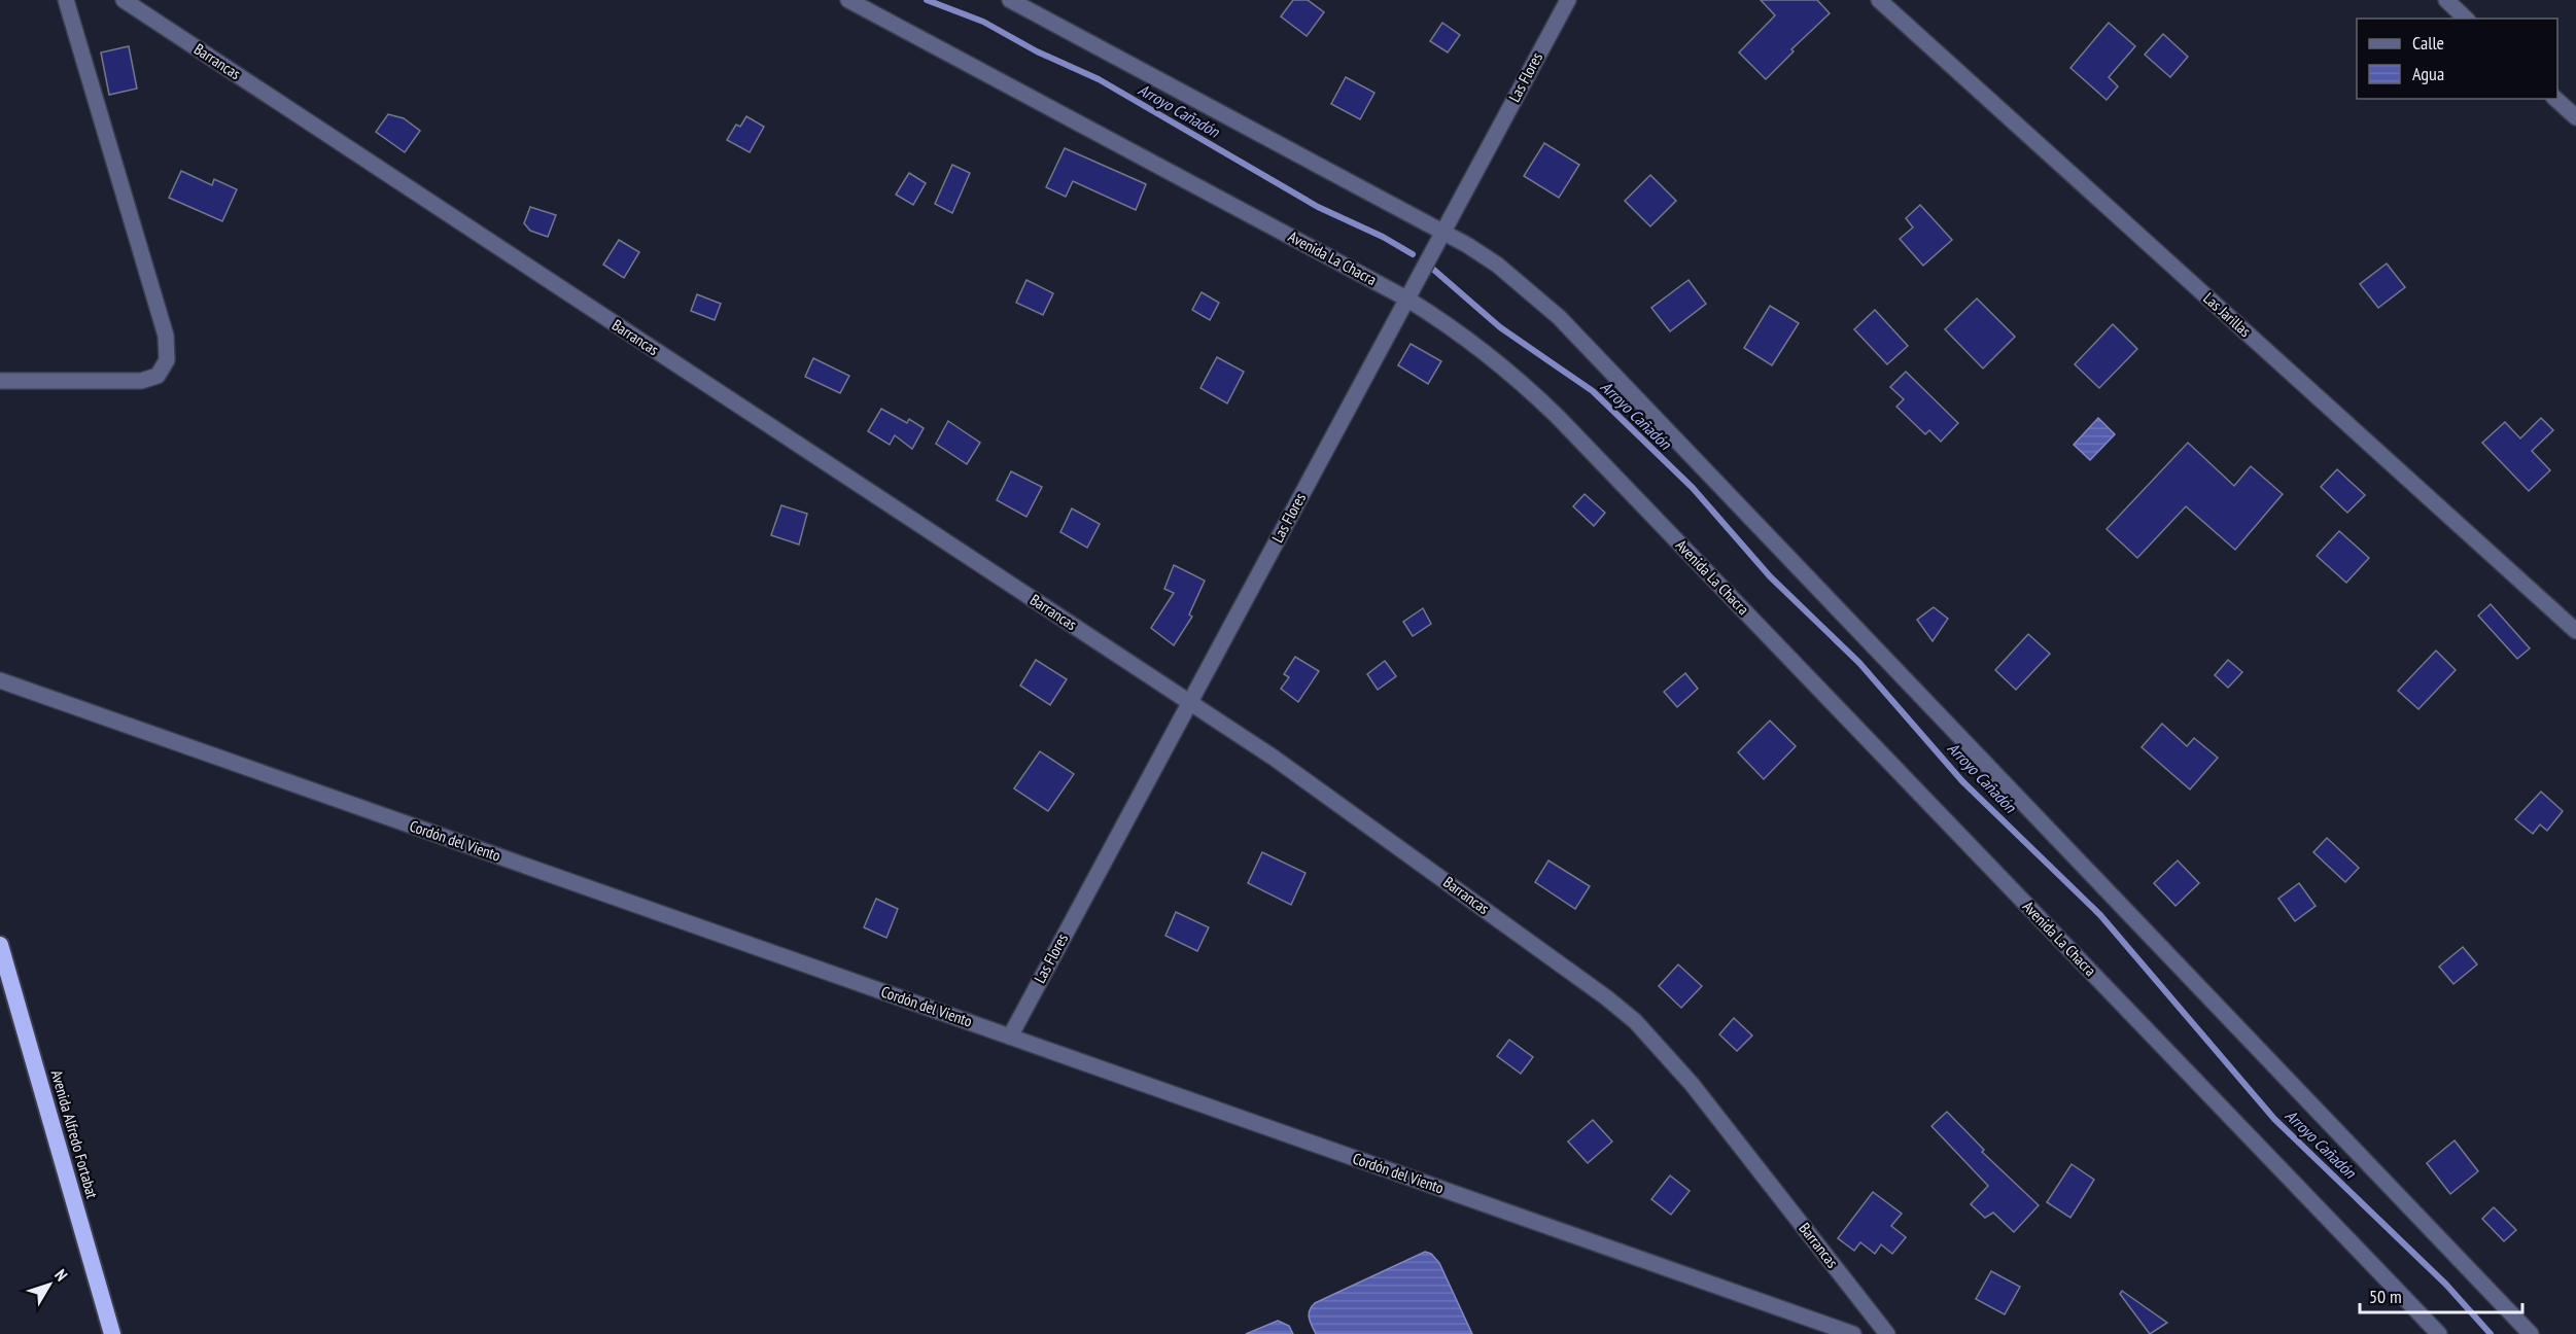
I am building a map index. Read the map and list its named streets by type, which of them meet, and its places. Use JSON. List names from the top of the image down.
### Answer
{
  "streets": {
    "highway": ["Avenida Alfredo Fortabat"],
    "street": [
      "Barrancas",
      "Las Flores",
      "Avenida La Chacra",
      "Las Jarillas",
      "Cordón del Viento"
    ]
  },
  "crossings": [
    ["Barrancas", "Las Flores"],
    ["Las Flores", "Avenida La Chacra"],
    ["Las Flores", "Cordón del Viento"]
  ],
  "water": ["Arroyo Cañadón"],
  "legend": ["Calle", "Agua"],
  "scale_bar": "50 m",
  "north": "top right"
}
